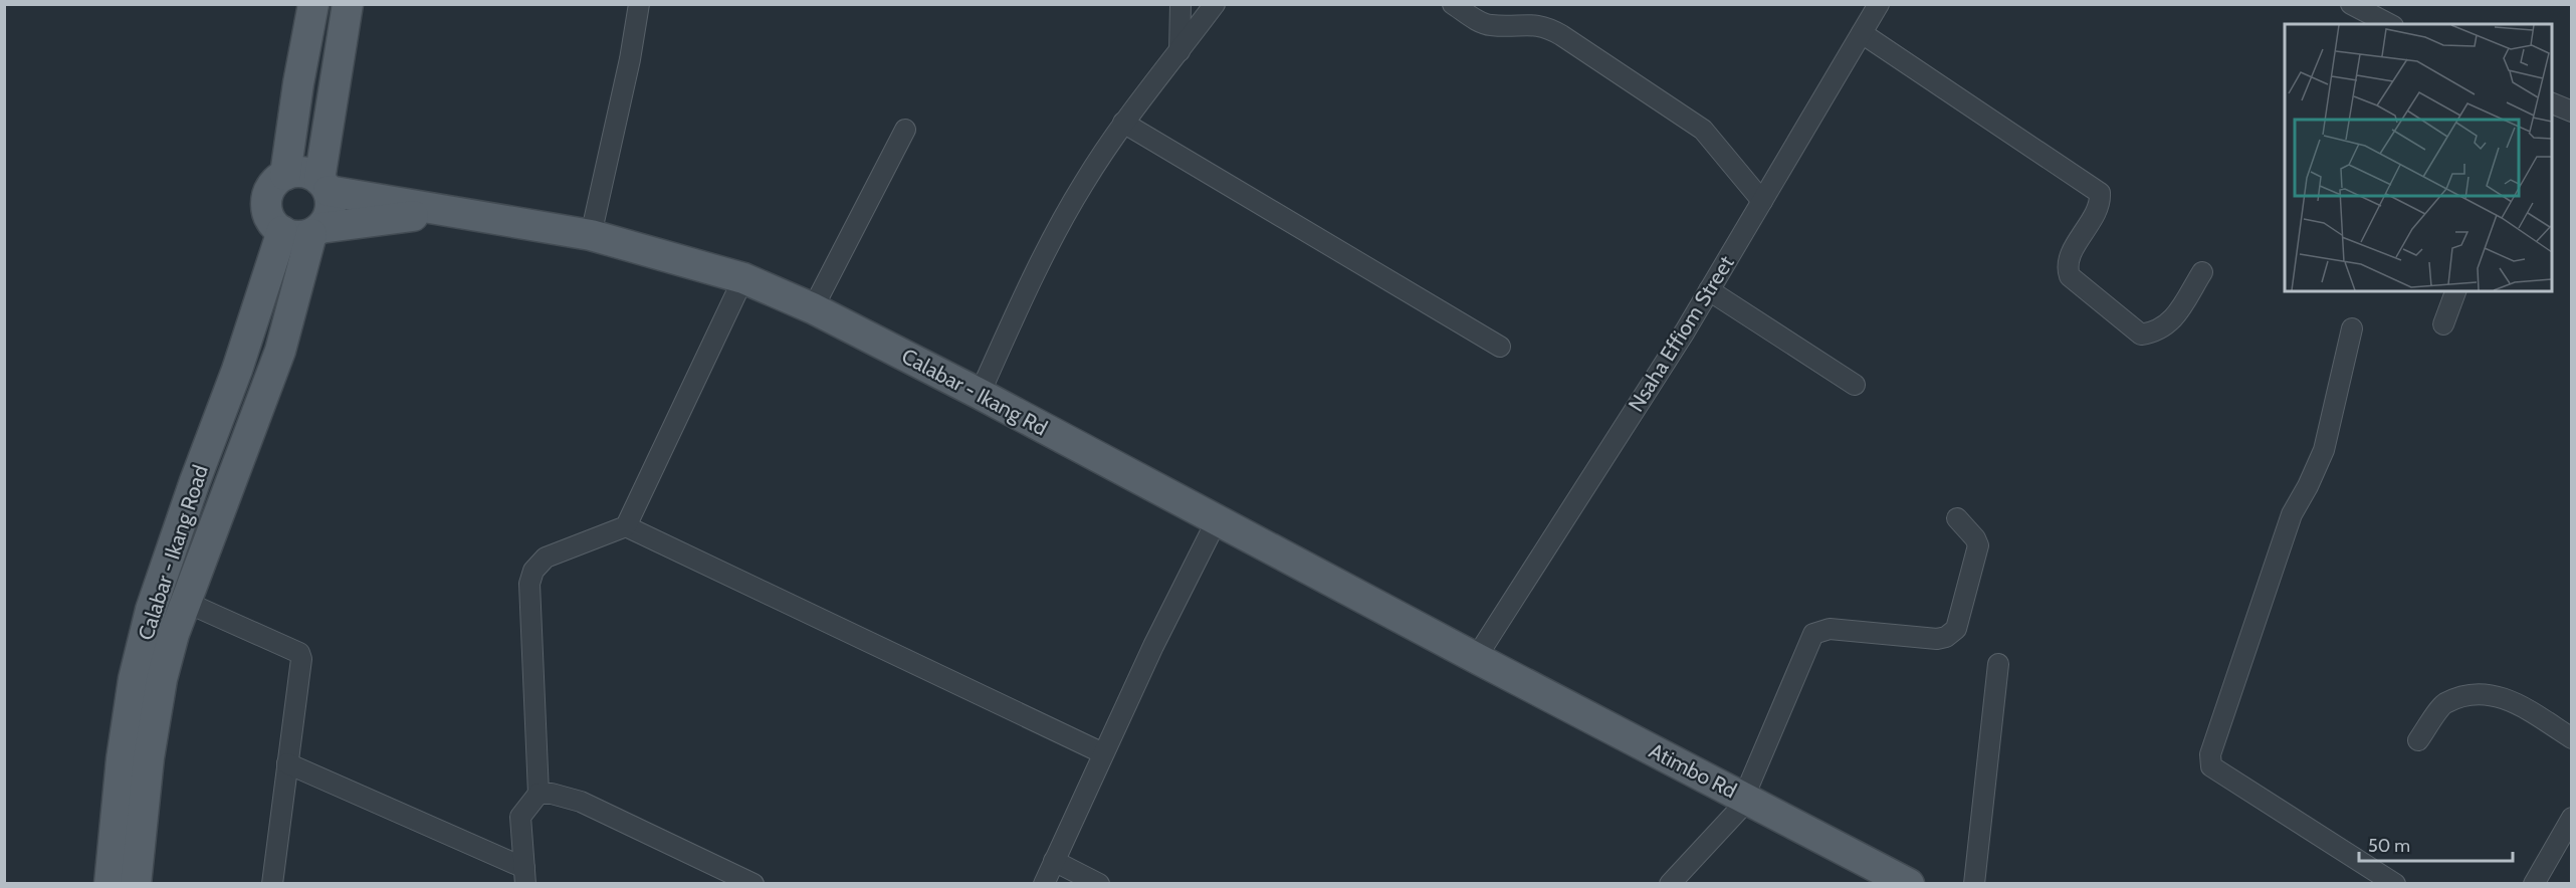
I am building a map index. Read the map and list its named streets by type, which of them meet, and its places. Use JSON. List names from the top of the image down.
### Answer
{
  "streets": {
    "main road": ["Calabar - Ikang Rd", "Calabar - Ikang Road", "Atimbo Rd"],
    "street": ["Nsaha Effiom Street"]
  },
  "crossings": [
    ["Nsaha Effiom Street", "Calabar - Ikang Rd"],
    ["Nsaha Effiom Street", "Atimbo Rd"],
    ["Calabar - Ikang Rd", "Calabar - Ikang Road"],
    ["Calabar - Ikang Rd", "Atimbo Rd"]
  ],
  "scale_bar": "50 m"
}
